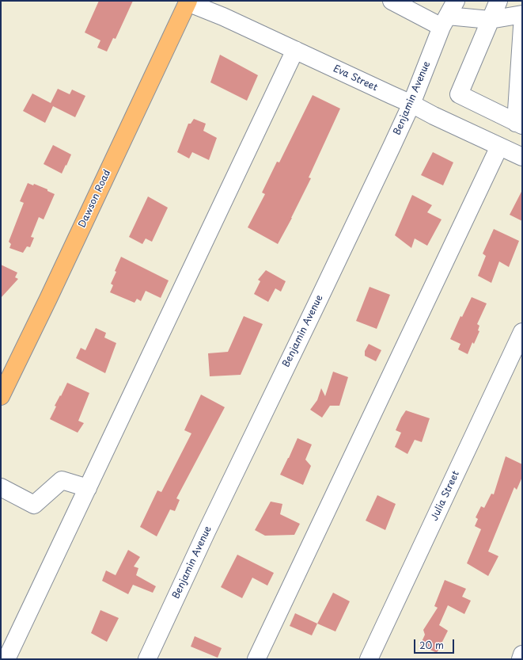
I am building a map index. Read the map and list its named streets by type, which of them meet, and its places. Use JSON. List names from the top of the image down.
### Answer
{
  "streets": {
    "main road": ["Dawson Road"],
    "street": ["Eva Street", "Benjamin Avenue", "Julia Street"]
  },
  "crossings": [
    ["Eva Street", "Benjamin Avenue"],
    ["Eva Street", "Dawson Road"]
  ],
  "scale_bar": "20 m"
}
